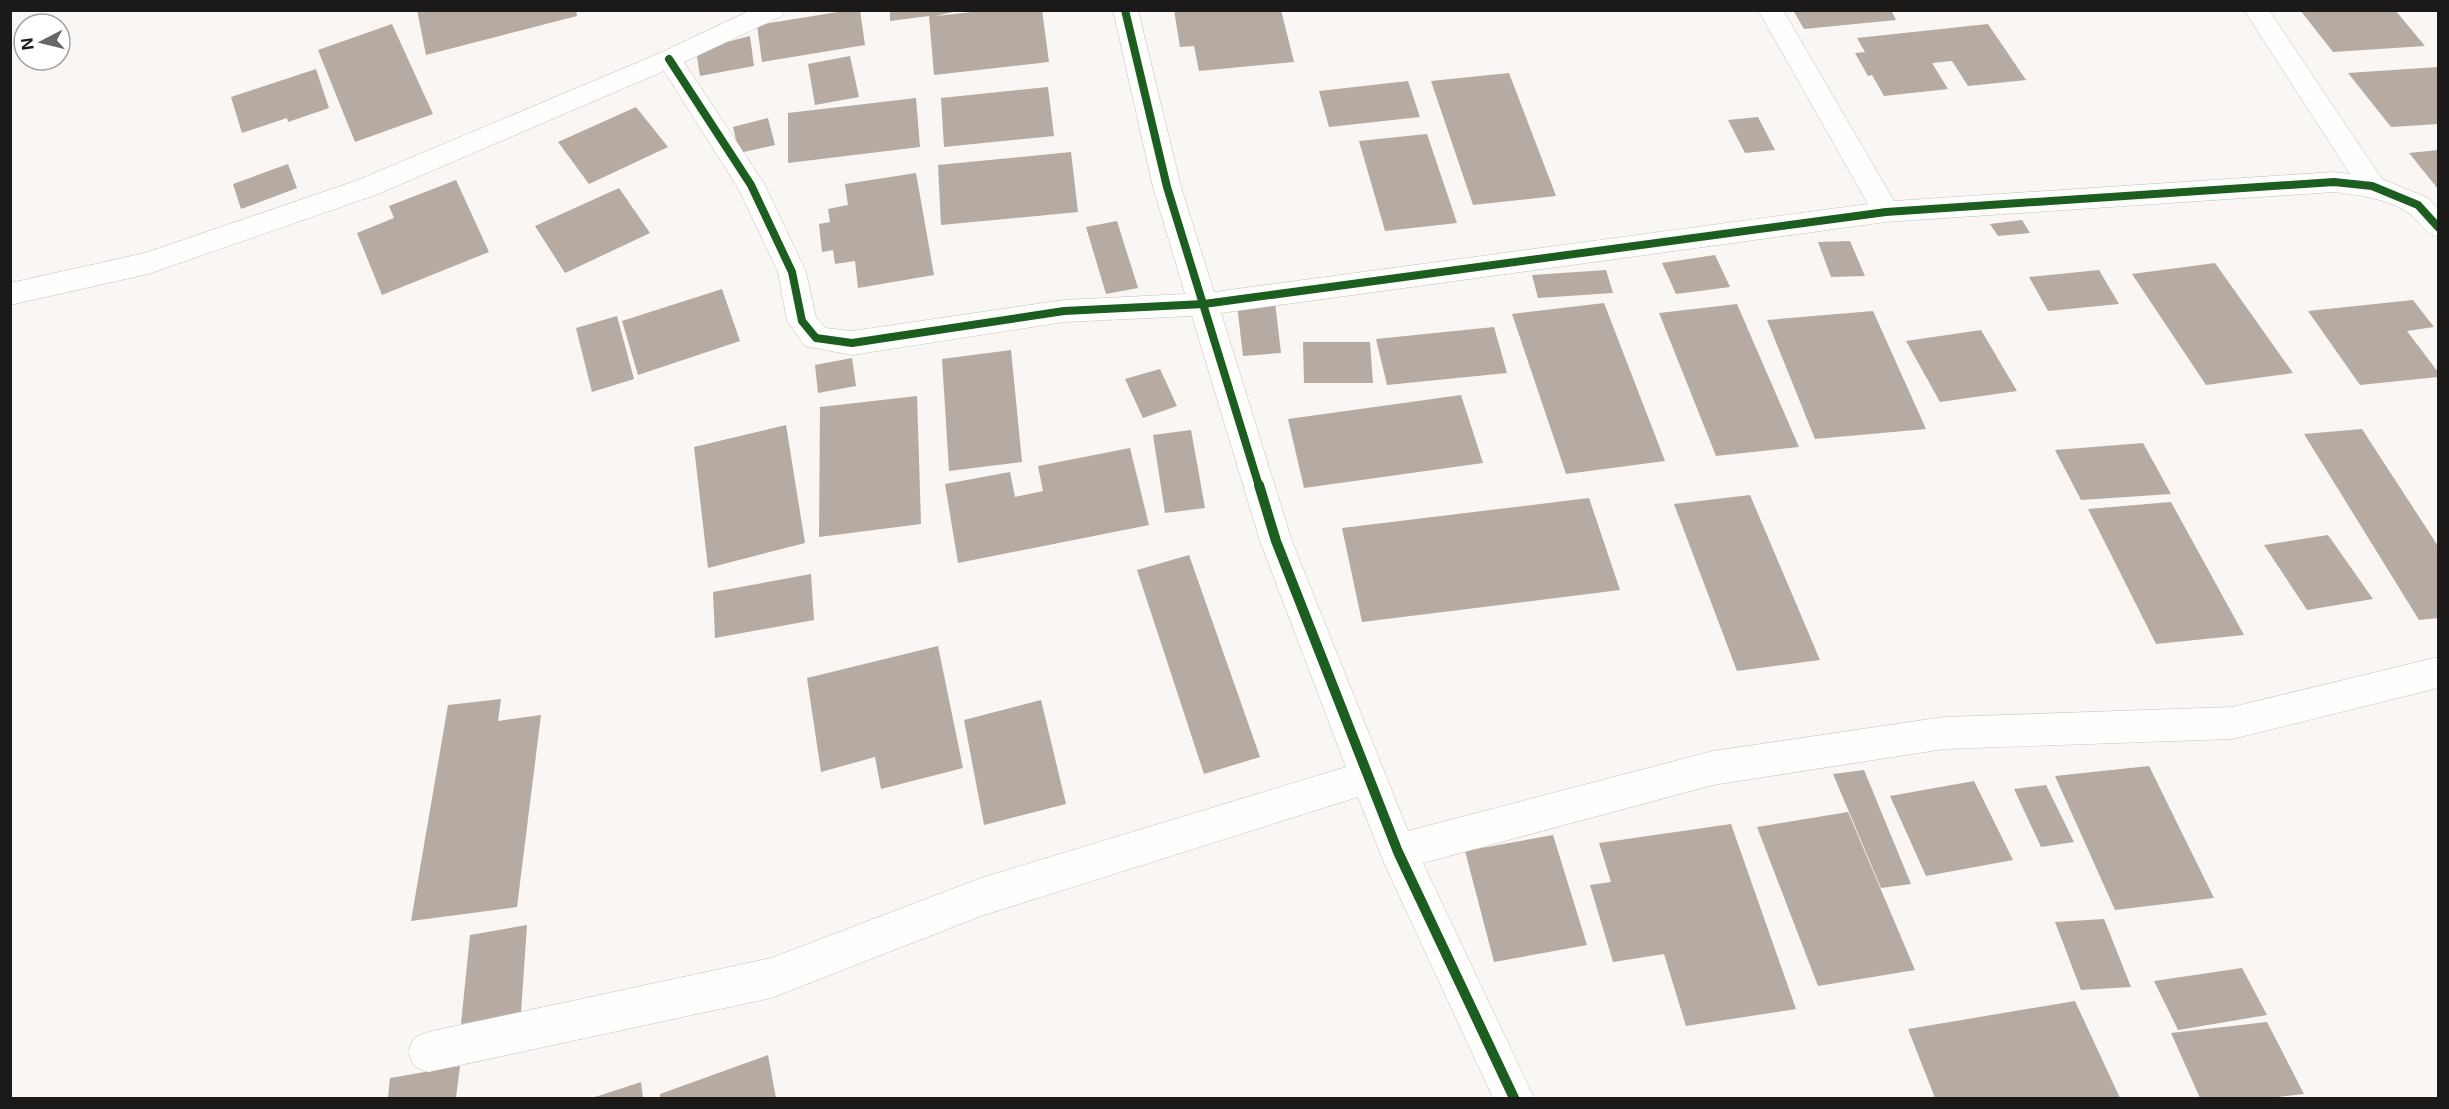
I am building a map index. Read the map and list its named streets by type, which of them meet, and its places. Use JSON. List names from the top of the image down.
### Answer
{
  "north": "left"
}
